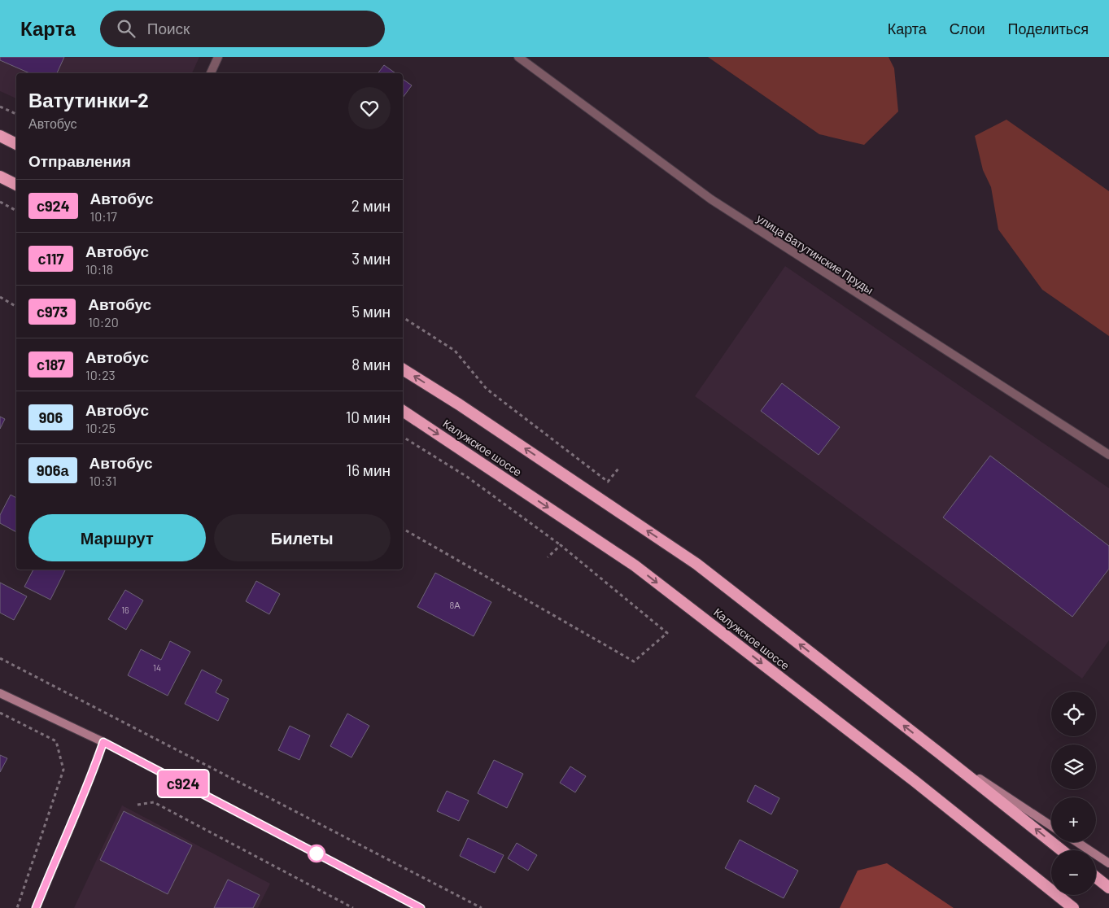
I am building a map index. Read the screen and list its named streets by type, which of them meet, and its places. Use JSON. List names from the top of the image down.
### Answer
{
  "streets": {
    "highway": ["Калужское шоссе"],
    "street": ["улица Ватутинские Пруды"]
  },
  "lines": ["bus line с924"],
  "house_numbers": ["8А", "16", "14"],
  "page": {
    "header": "Карта",
    "search": "Поиск",
    "nav": ["Карта", "Слои", "Поделиться"],
    "on_map": "с924",
    "heading": [
      ["Ватутинки-2", "Автобус"],
      "Отправления"
    ],
    "list": [
      {
        "mark": "с924",
        "name": "Автобус",
        "note": "10:17",
        "value": "2 мин"
      },
      {
        "mark": "с117",
        "name": "Автобус",
        "note": "10:18",
        "value": "3 мин"
      },
      {
        "mark": "с973",
        "name": "Автобус",
        "note": "10:20",
        "value": "5 мин"
      },
      {
        "mark": "с187",
        "name": "Автобус",
        "note": "10:23",
        "value": "8 мин"
      },
      {
        "mark": "906",
        "name": "Автобус",
        "note": "10:25",
        "value": "10 мин"
      },
      {
        "mark": "906а",
        "name": "Автобус",
        "note": "10:31",
        "value": "16 мин"
      }
    ],
    "buttons": ["Маршрут", "Билеты"],
    "map_buttons": ["+", "−"]
  }
}
